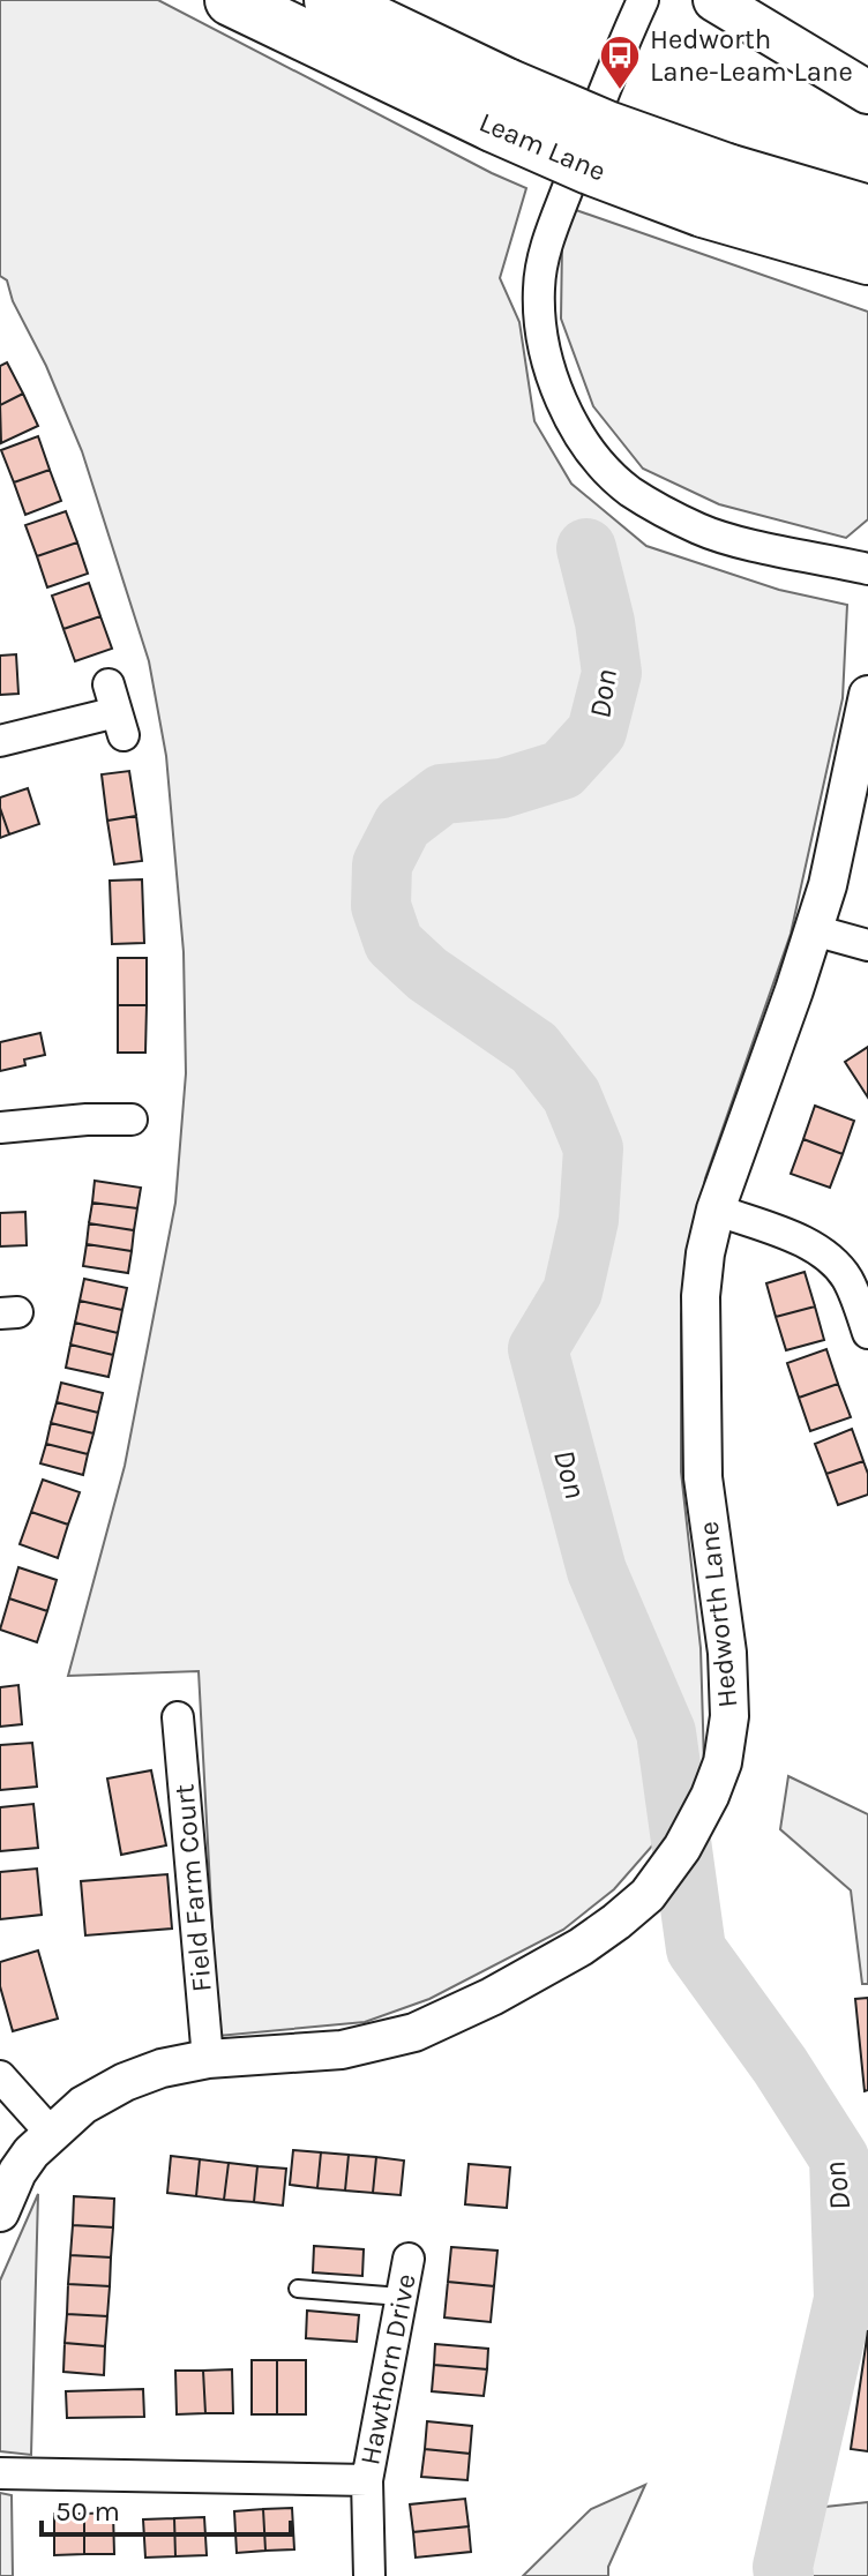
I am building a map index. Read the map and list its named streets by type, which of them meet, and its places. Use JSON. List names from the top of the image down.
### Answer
{
  "streets": {
    "highway": ["Leam Lane"],
    "street": ["Hedworth Lane", "Field Farm Court", "Hawthorn Drive"]
  },
  "crossings": [
    ["Hedworth Lane", "Field Farm Court"]
  ],
  "water": ["Don"],
  "places": {
    "bus stop": ["Hedworth Lane-Leam Lane"]
  },
  "scale_bar": "50 m"
}
